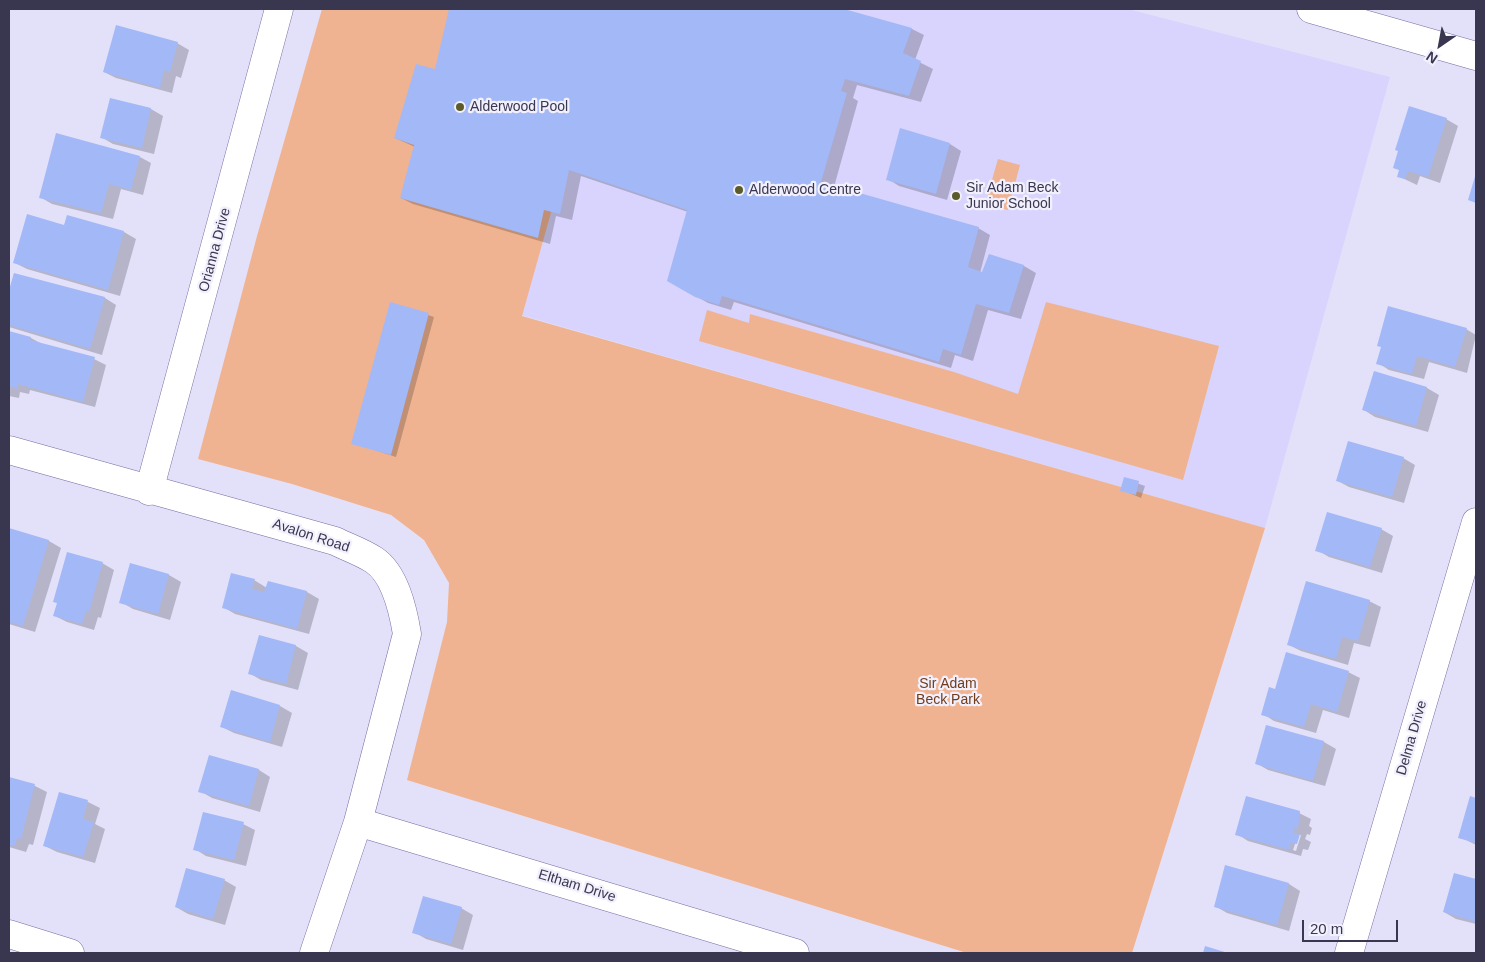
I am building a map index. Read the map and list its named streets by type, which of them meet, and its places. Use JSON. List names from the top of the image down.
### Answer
{
  "streets": {
    "street": [
      "Orianna Drive",
      "Avalon Road",
      "Delma Drive",
      "Eltham Drive"
    ]
  },
  "crossings": [
    ["Orianna Drive", "Avalon Road"],
    ["Avalon Road", "Eltham Drive"]
  ],
  "parks": ["Sir Adam Beck Park"],
  "places": ["Alderwood Pool", "Alderwood Centre", "Sir Adam Beck Junior School"],
  "scale_bar": "20 m",
  "north": "bottom left"
}
